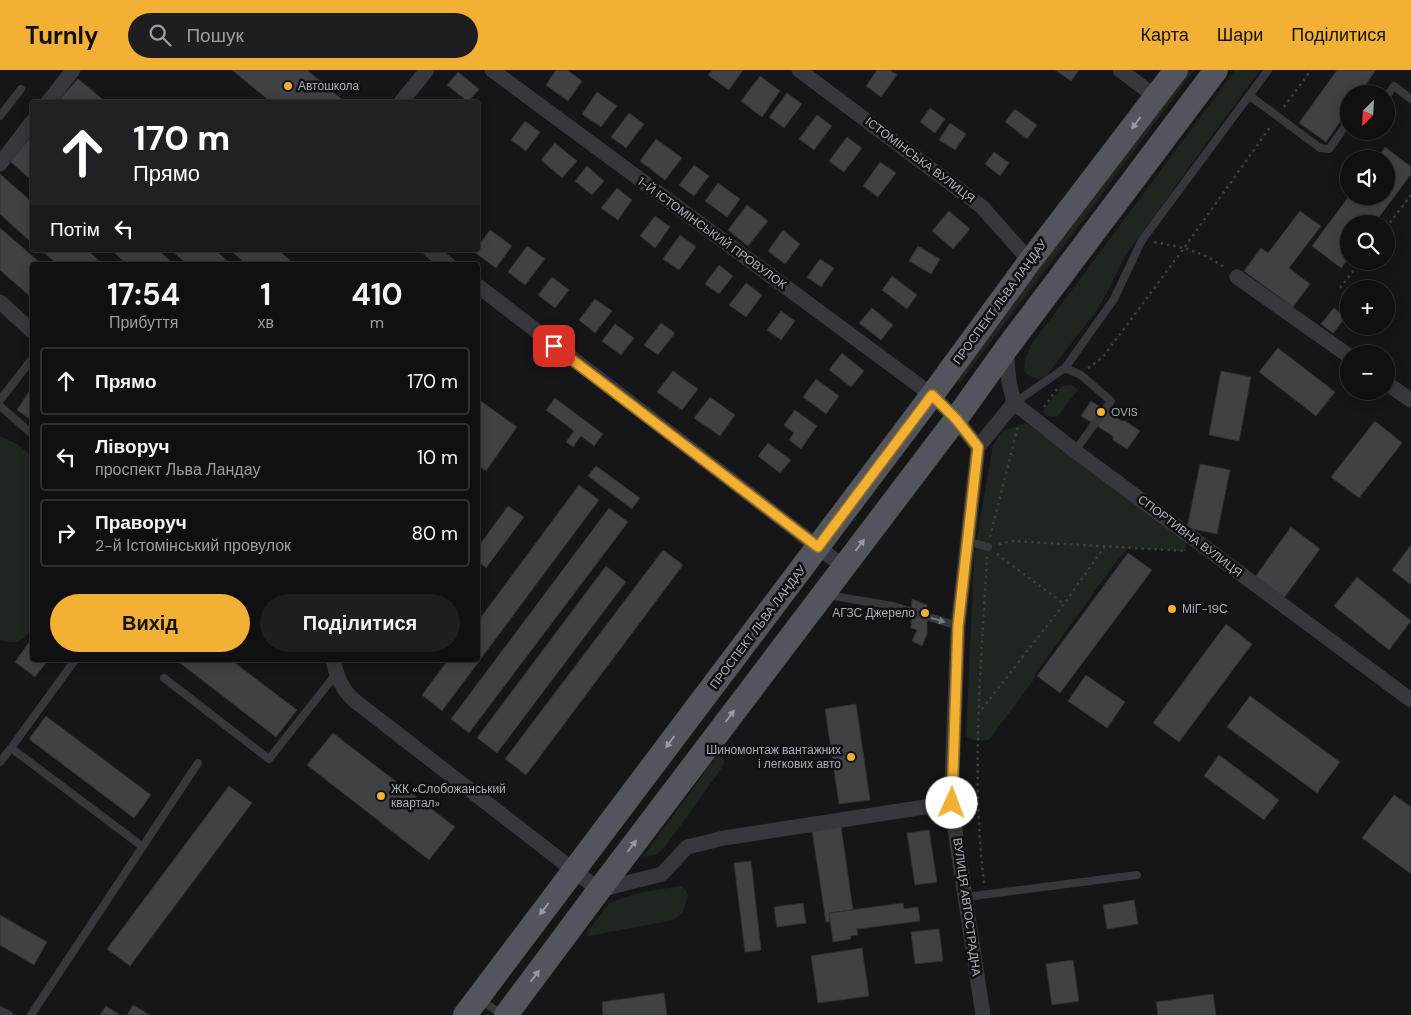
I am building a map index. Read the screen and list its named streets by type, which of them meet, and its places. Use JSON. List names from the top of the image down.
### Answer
{
  "streets": {
    "main road": ["ПРОСПЕКТ ЛЬВА ЛАНДАУ"],
    "street": [
      "ІСТОМІНСЬКА ВУЛИЦЯ",
      "1-Й ІСТОМІНСЬКИЙ ПРОВУЛОК",
      "СПОРТИВНА ВУЛИЦЯ",
      "ВУЛИЦЯ АВТОСТРАДНА"
    ]
  },
  "crossings": [
    ["ІСТОМІНСЬКА ВУЛИЦЯ", "ПРОСПЕКТ ЛЬВА ЛАНДАУ"],
    ["1-Й ІСТОМІНСЬКИЙ ПРОВУЛОК", "ПРОСПЕКТ ЛЬВА ЛАНДАУ"]
  ],
  "places": [
    "Автошкола",
    "OVIS",
    "МіГ-19С",
    "АГЗС Джерело",
    "Шиномонтаж вантажних і легкових авто",
    "ЖК «Слобожанський квартал»"
  ],
  "north": "bottom left",
  "page": {
    "header": "Turnly",
    "search": "Пошук",
    "nav": ["Карта", "Шари", "Поділитися"],
    "map_buttons": ["+", "−"],
    "turn": ["170 m", "Прямо"],
    "then": "Потім",
    "eta": [
      "17:54",
      "Прибуття",
      "1",
      "хв",
      "410",
      "m"
    ],
    "list": [
      {
        "name": "Прямо",
        "value": "170 m"
      },
      {
        "name": "Ліворуч",
        "note": "проспект Льва Ландау",
        "value": "10 m"
      },
      {
        "name": "Праворуч",
        "note": "2-й Істомінський провулок",
        "value": "80 m"
      }
    ],
    "buttons": ["Вихід", "Поділитися"]
  }
}
